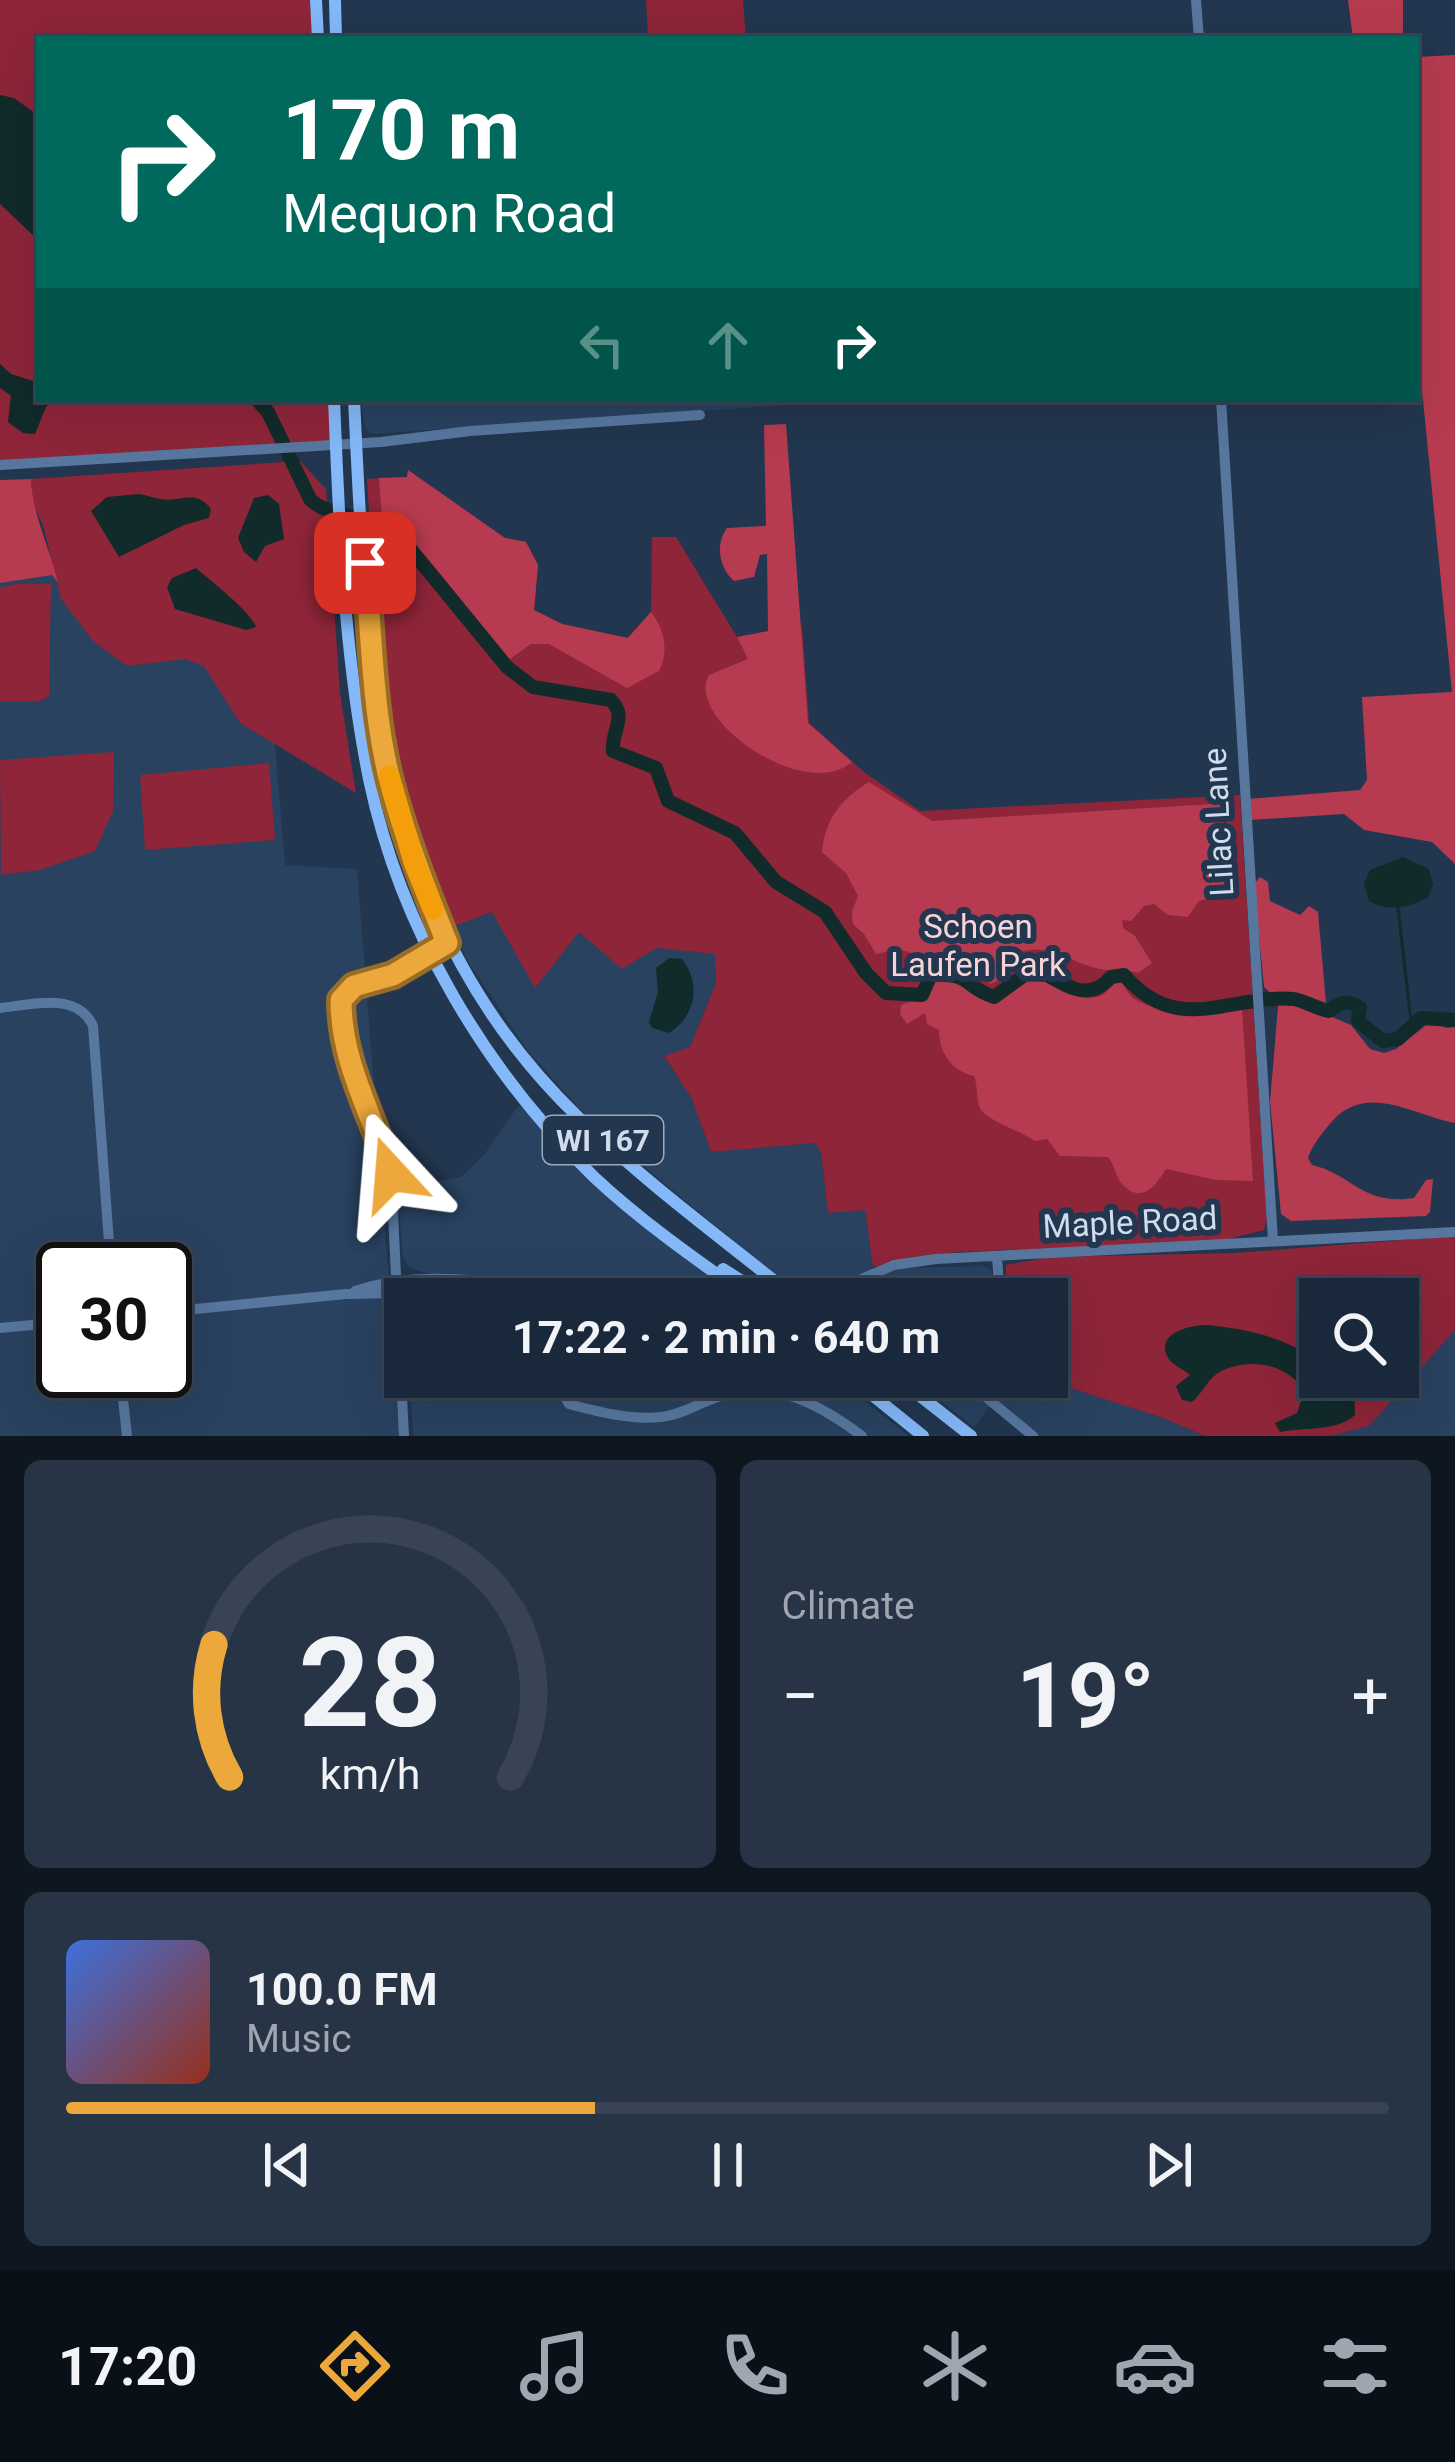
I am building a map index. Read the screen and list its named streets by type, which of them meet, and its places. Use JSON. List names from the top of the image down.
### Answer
{
  "streets": {
    "main road": ["WI 167"],
    "street": ["Lilac Lane", "Maple Road"]
  },
  "crossings": [
    ["Lilac Lane", "Maple Road"]
  ],
  "parks": ["Schoen Laufen Park"],
  "page": {
    "turn": ["170 m", "Mequon Road"],
    "limit": "30",
    "trip": "17:22 · 2 min · 640 m",
    "tile": "Climate",
    "heat": ["−", "19°", "+"],
    "song": ["100.0 FM", "Music"],
    "tabs": "17:20",
    "gauge": ["28", "km/h"]
  }
}
